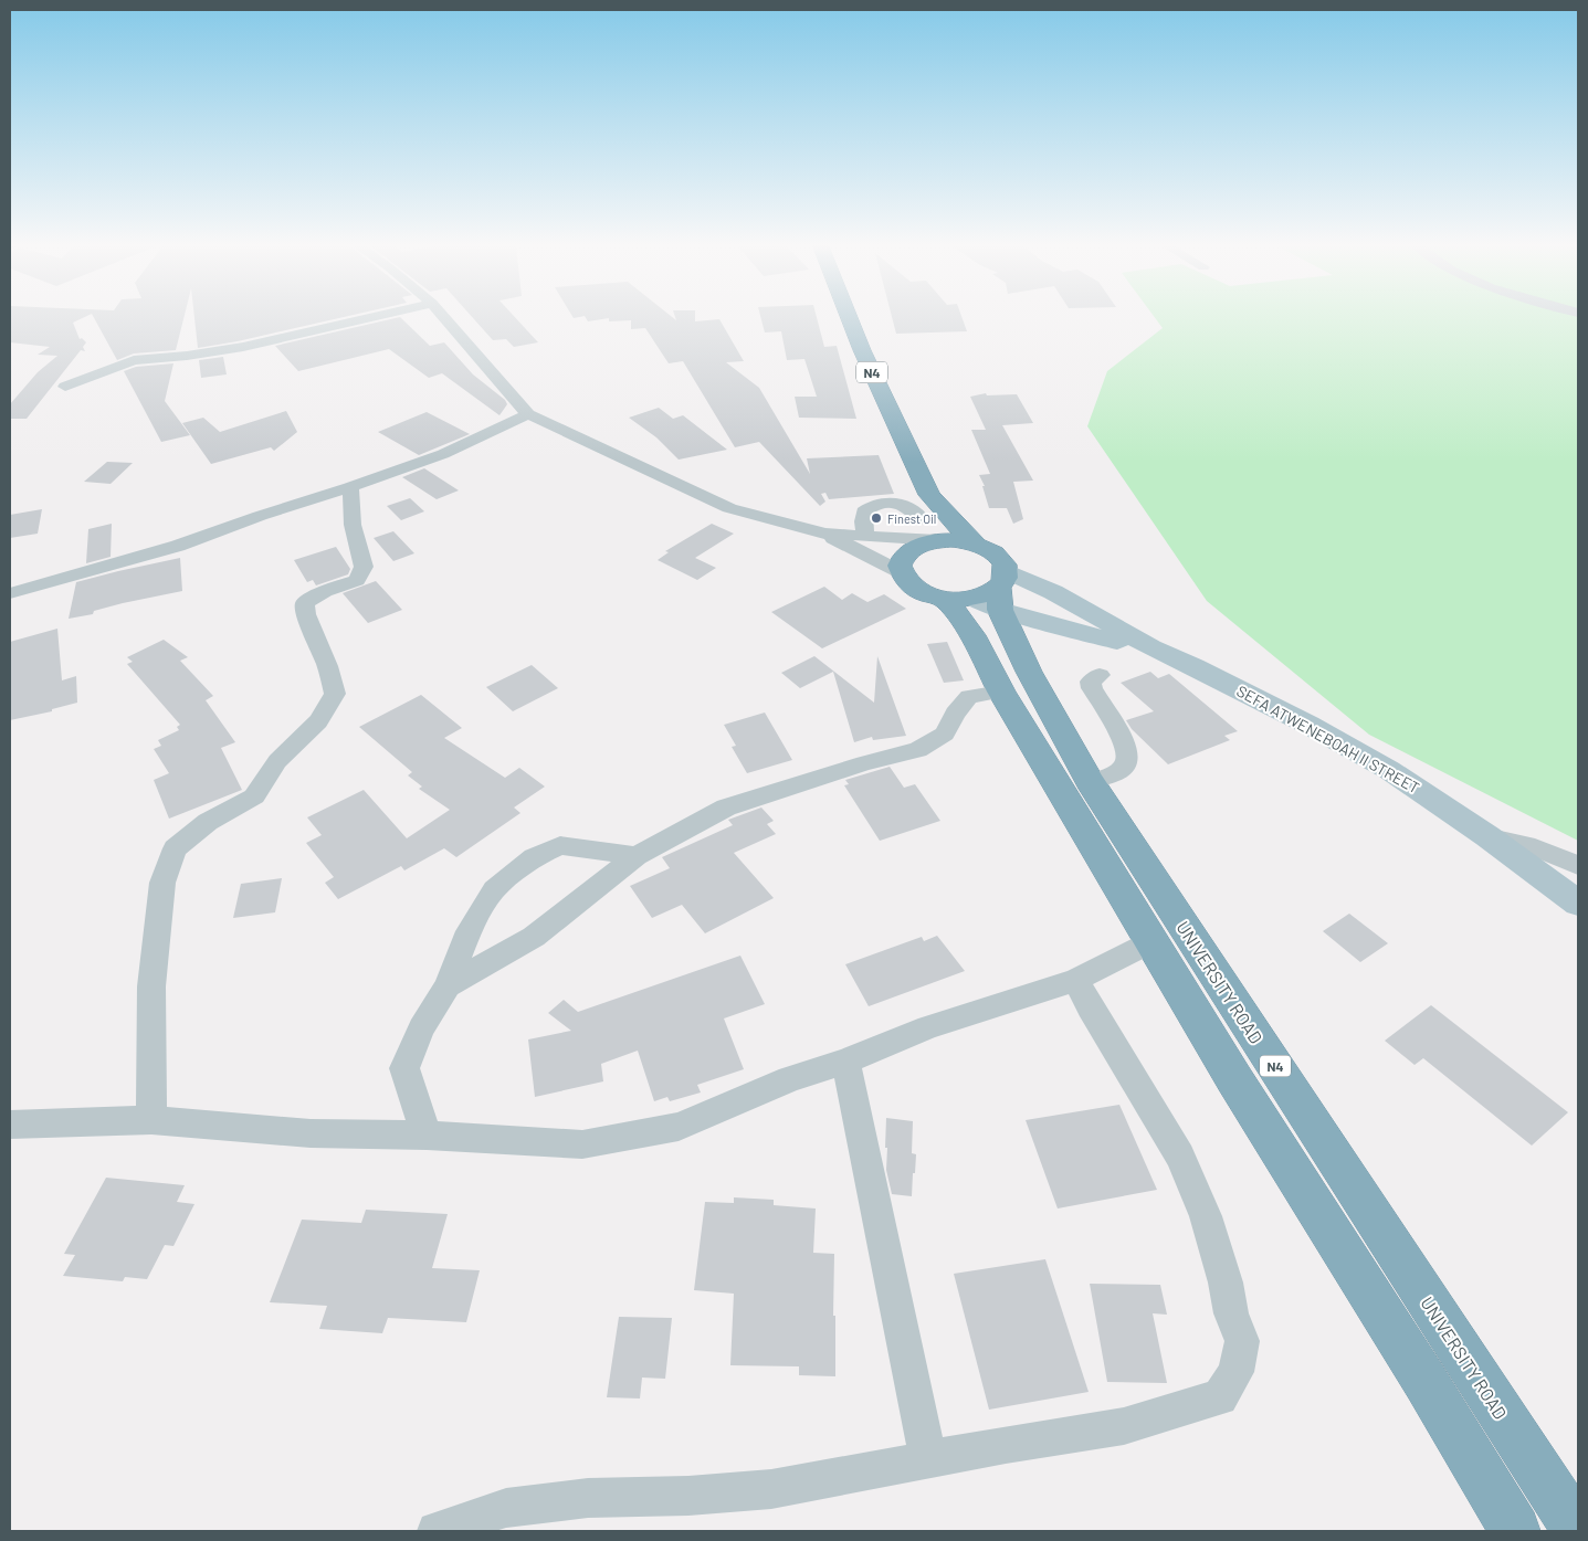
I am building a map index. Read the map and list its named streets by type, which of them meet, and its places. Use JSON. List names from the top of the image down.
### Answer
{
  "streets": {
    "highway": ["N4", "UNIVERSITY ROAD"],
    "main road": ["SEFA ATWENEBOAH II STREET"]
  },
  "crossings": [
    ["N4", "SEFA ATWENEBOAH II STREET"],
    ["N4", "UNIVERSITY ROAD"],
    ["SEFA ATWENEBOAH II STREET", "UNIVERSITY ROAD"]
  ],
  "places": ["Finest Oil"]
}
